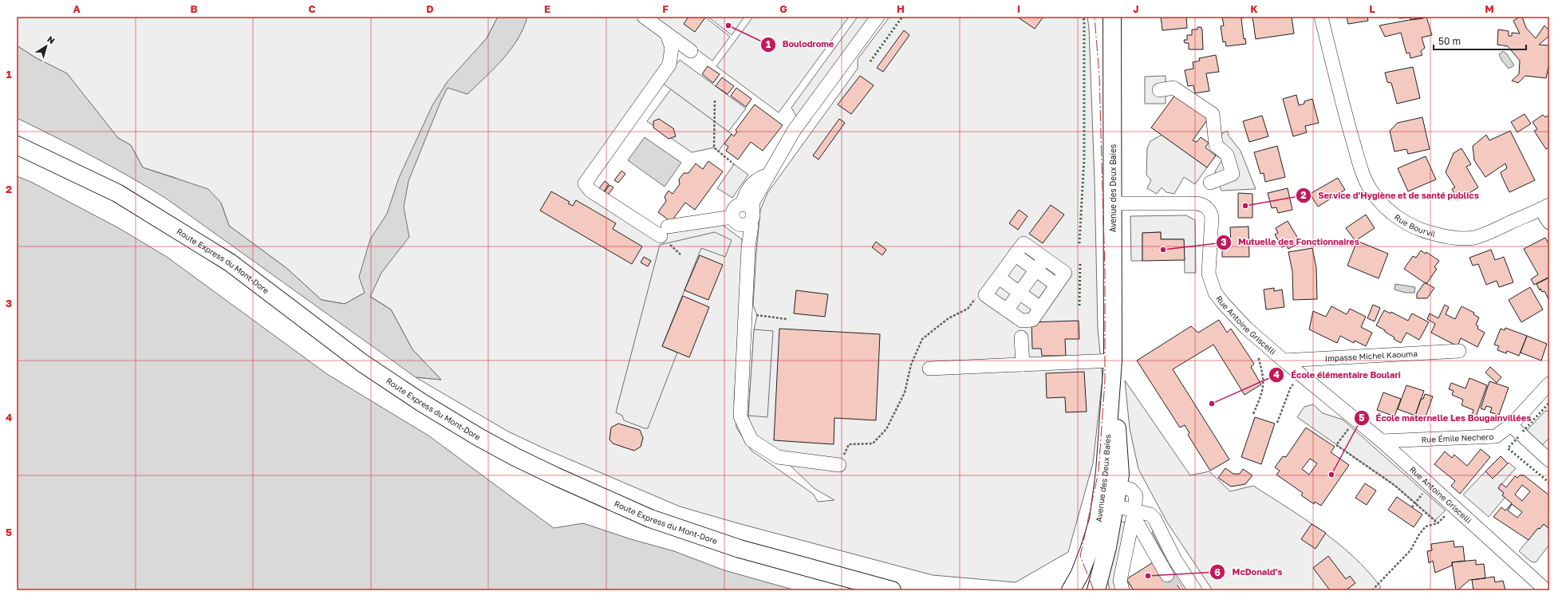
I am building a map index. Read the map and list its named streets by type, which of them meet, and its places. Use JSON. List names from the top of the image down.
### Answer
{
  "streets": {
    "main road": ["Avenue des Deux Baies", "Route Express du Mont-Dore"],
    "street": [
      "Rue Bourvil",
      "Rue Antoine Griscelli",
      "Impasse Michel Kaouma",
      "Rue Émile Nechero"
    ]
  },
  "crossings": [
    ["Avenue des Deux Baies", "Rue Antoine Griscelli"],
    ["Rue Antoine Griscelli", "Impasse Michel Kaouma"],
    ["Rue Antoine Griscelli", "Rue Émile Nechero"]
  ],
  "places": [
    "Boulodrome",
    "Service d'Hygiène et de santé publics",
    "Mutuelle des Fonctionnaires",
    "École élémentaire Boulari",
    "École maternelle Les Bougainvillées",
    "McDonald's"
  ],
  "scale_bar": "50 m",
  "north": "top right",
  "grid": {
    "columns": [
      "A",
      "B",
      "C",
      "D",
      "E",
      "F",
      "G",
      "H",
      "I",
      "J",
      "K",
      "L",
      "M"
    ],
    "rows": [
      "1",
      "2",
      "3",
      "4",
      "5"
    ]
  }
}
